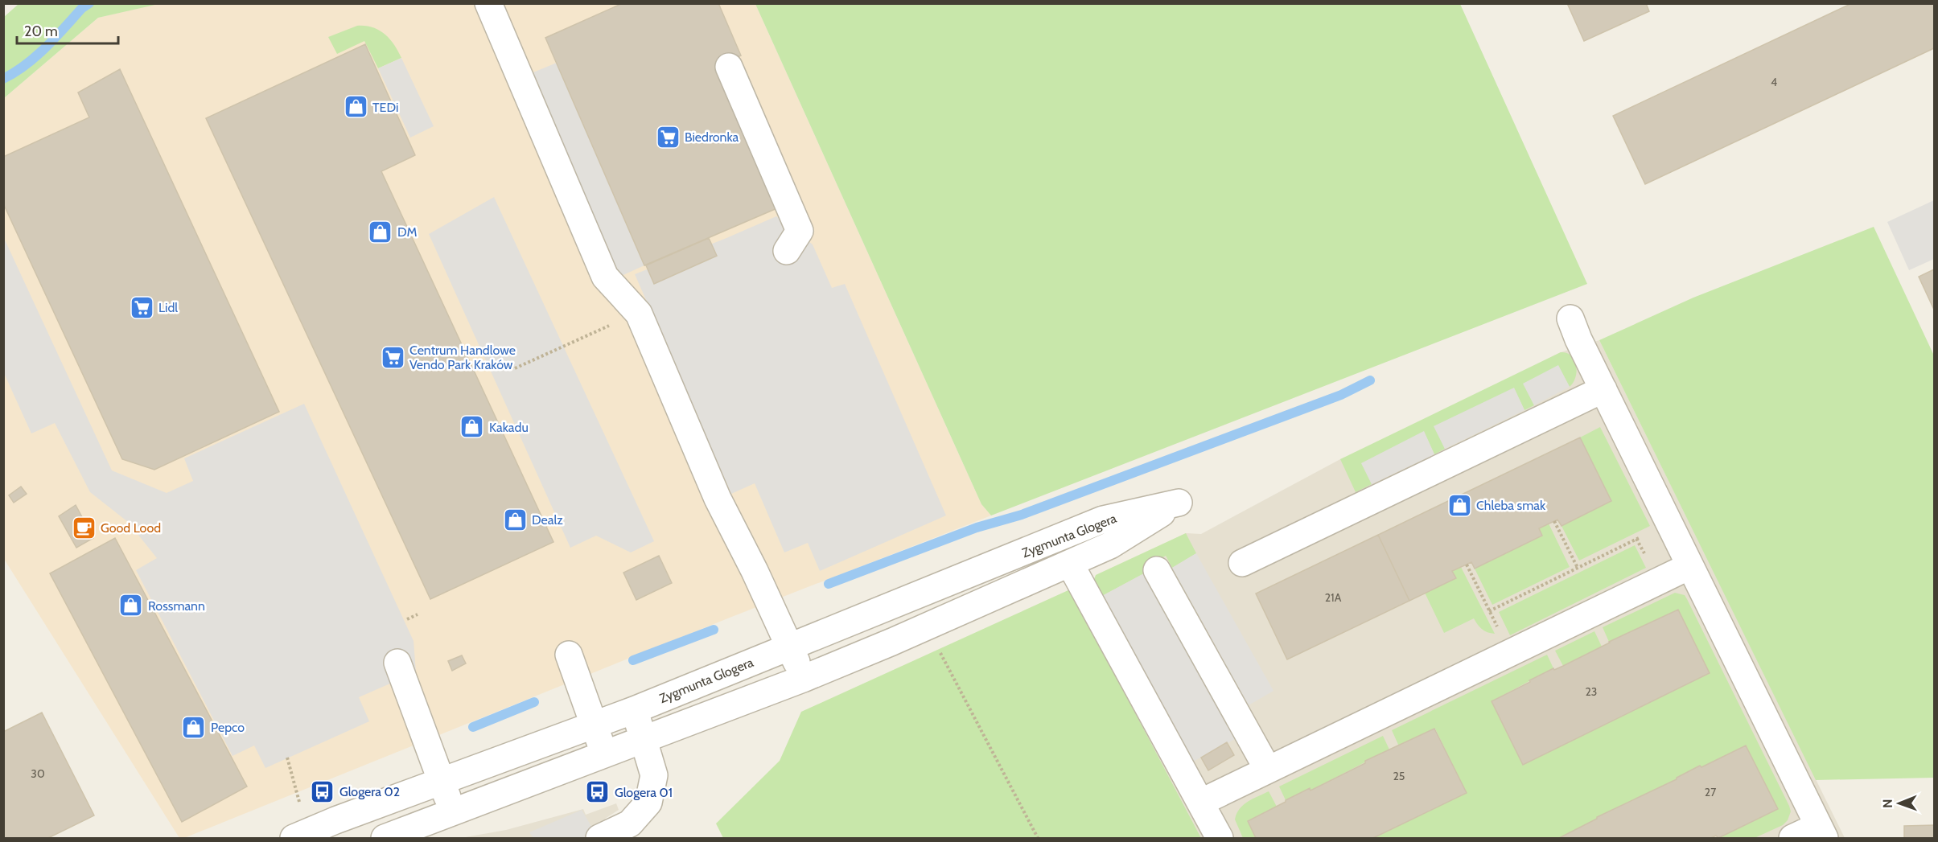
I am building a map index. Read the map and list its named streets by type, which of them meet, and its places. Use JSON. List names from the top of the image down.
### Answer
{
  "streets": {
    "street": ["Zygmunta Glogera"]
  },
  "places": {
    "shop": [
      "TEDi",
      "DM",
      "Kakadu",
      "Chleba smak",
      "Dealz",
      "Rossmann",
      "Pepco"
    ],
    "supermarket": ["Biedronka", "Lidl", "Centrum Handlowe Vendo Park Kraków"],
    "cafe": ["Good Lood"],
    "bus stop": ["Glogera 02", "Glogera 01"]
  },
  "house_numbers": [
    "4",
    "21A",
    "23",
    "30",
    "25",
    "27"
  ],
  "scale_bar": "20 m",
  "north": "left"
}
